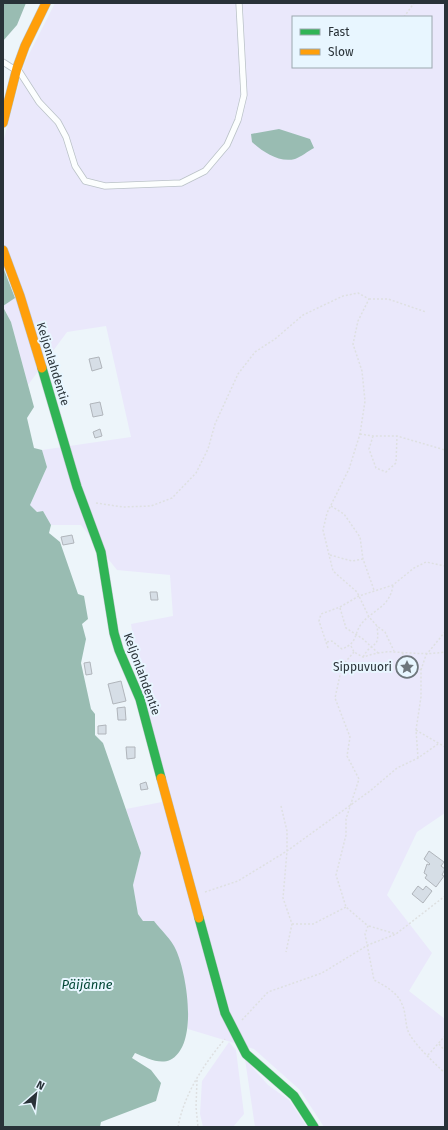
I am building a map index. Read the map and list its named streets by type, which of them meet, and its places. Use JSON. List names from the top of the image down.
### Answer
{
  "streets": {
    "street": ["Keljonlahdentie"]
  },
  "water": ["Päijänne"],
  "places": {
    "place": ["Sippuvuori"]
  },
  "legend": ["Fast", "Slow"],
  "north": "top right"
}
